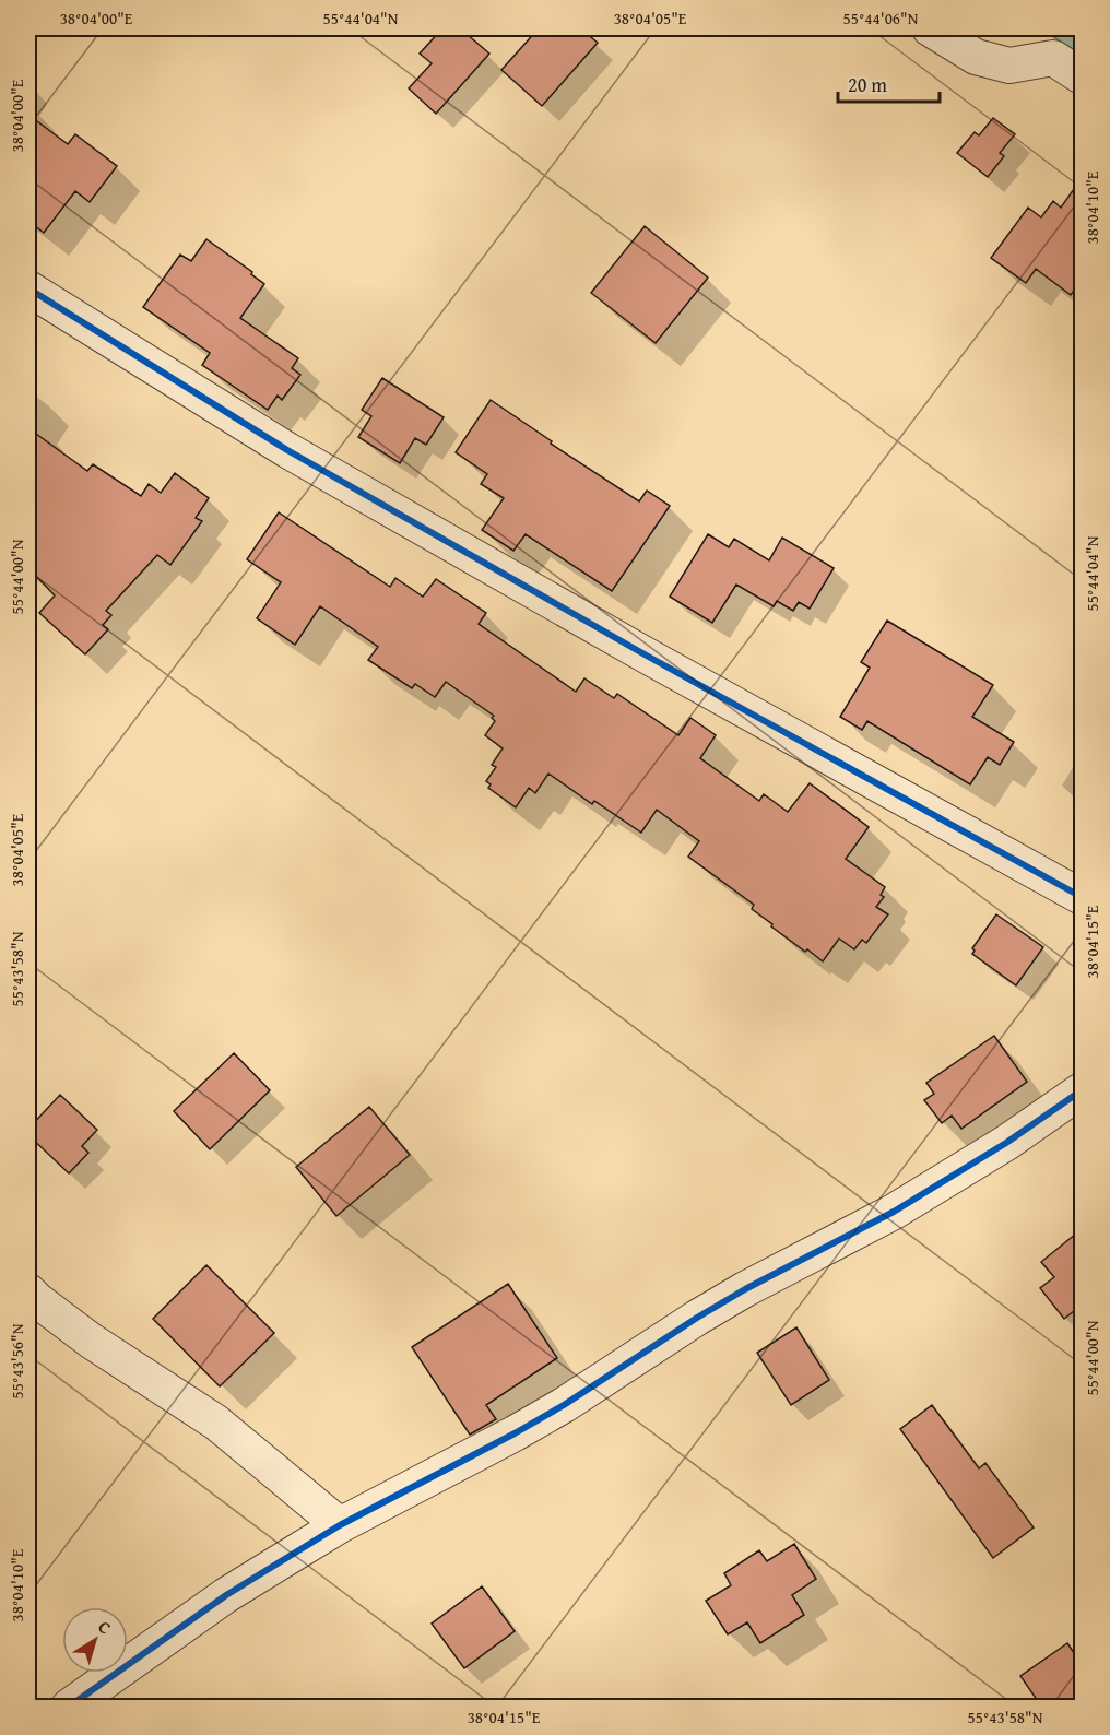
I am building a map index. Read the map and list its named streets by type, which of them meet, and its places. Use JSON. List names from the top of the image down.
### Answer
{
  "scale_bar": "20 m",
  "north": "top right",
  "coordinates": [
    "38°04'00\"E",
    "55°44'04\"N",
    "38°04'05\"E",
    "55°44'06\"N",
    "38°04'10\"E",
    "55°44'00\"N",
    "38°04'15\"E",
    "55°43'58\"N",
    "55°43'56\"N"
  ]
}
